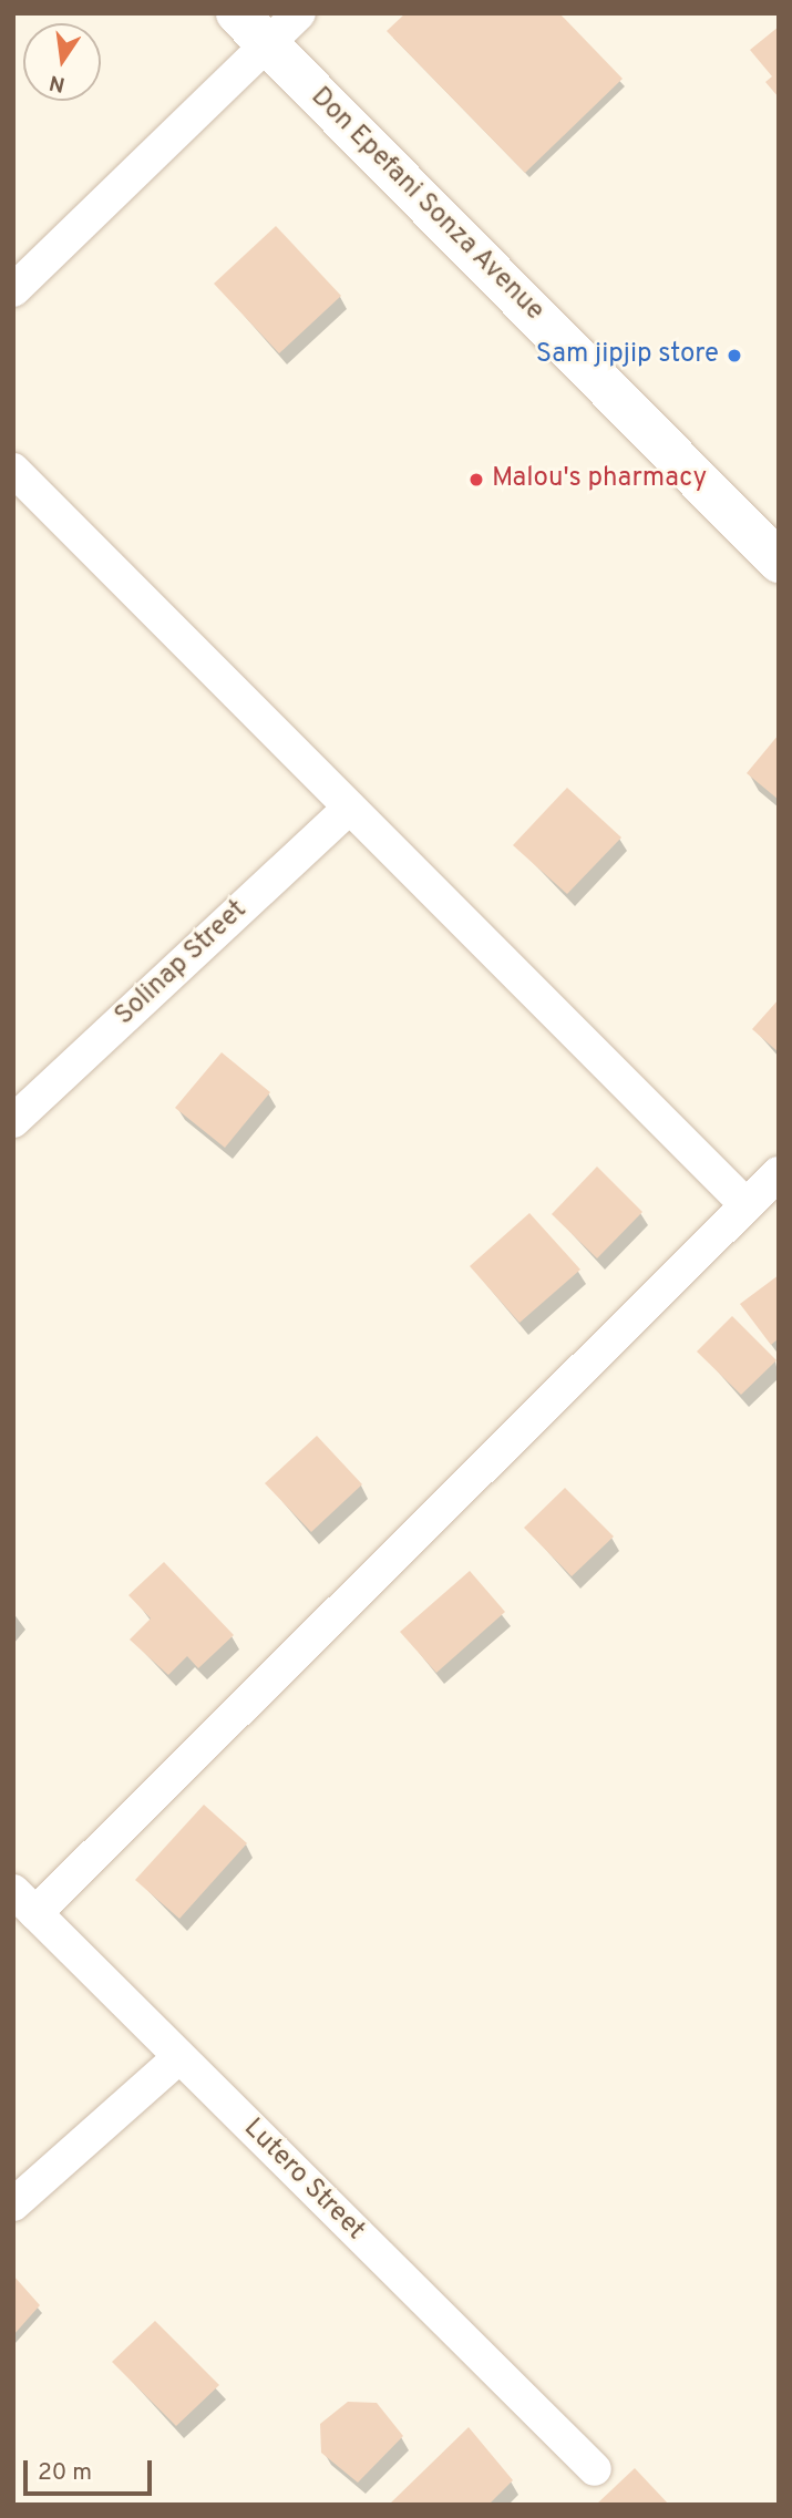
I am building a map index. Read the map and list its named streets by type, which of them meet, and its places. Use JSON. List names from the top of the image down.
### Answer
{
  "streets": {
    "main road": ["Don Epefani Sonza Avenue"],
    "street": ["Solinap Street", "Lutero Street"]
  },
  "places": ["Sam jipjip store", "Malou's pharmacy"],
  "scale_bar": "20 m",
  "north": "bottom"
}
